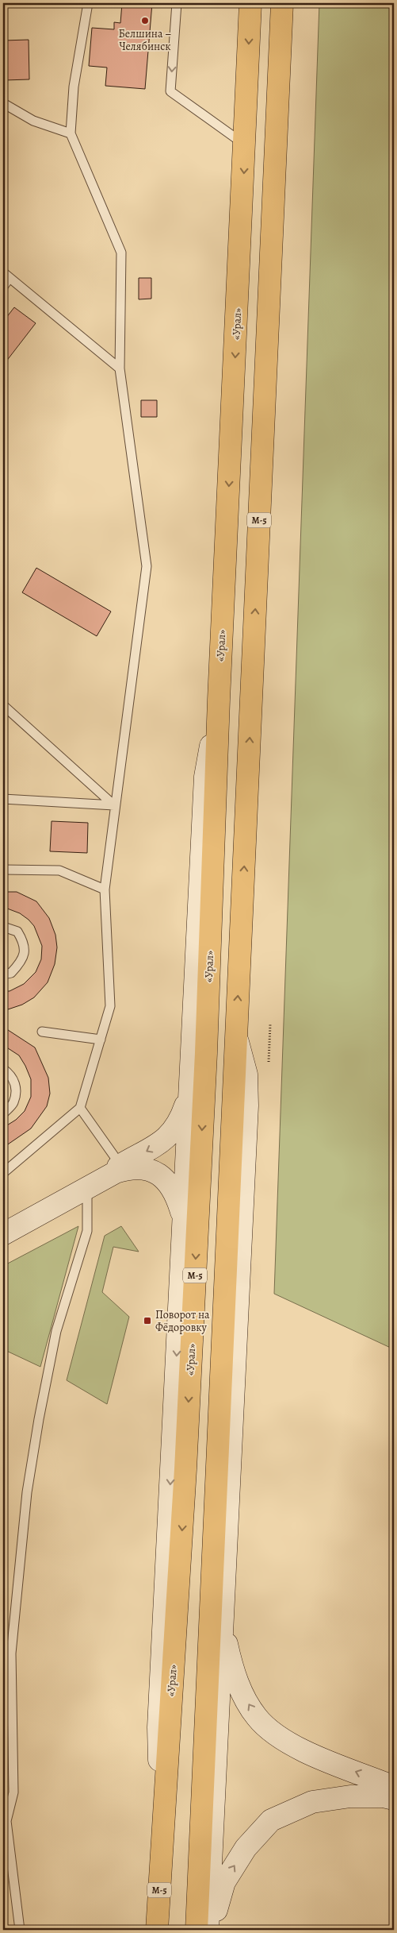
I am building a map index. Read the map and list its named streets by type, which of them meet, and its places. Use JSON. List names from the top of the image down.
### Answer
{
  "streets": {
    "main road": ["«Урал»", "М-5"]
  },
  "places": {
    "other": ["Белшина – Челябинск"],
    "transit": ["Поворот на Фёдоровку"]
  }
}
